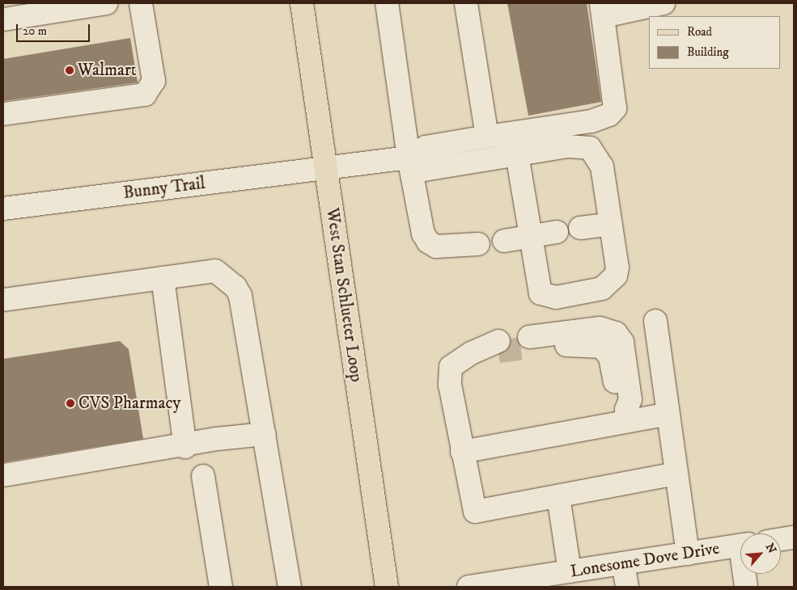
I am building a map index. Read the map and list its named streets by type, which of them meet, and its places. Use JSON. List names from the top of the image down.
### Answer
{
  "streets": {
    "main road": ["West Stan Schlueter Loop"],
    "street": ["Bunny Trail", "Lonesome Dove Drive"]
  },
  "crossings": [
    ["Bunny Trail", "West Stan Schlueter Loop"]
  ],
  "places": ["Walmart", "CVS Pharmacy"],
  "legend": ["Road", "Building"],
  "scale_bar": "20 m",
  "north": "top right"
}
